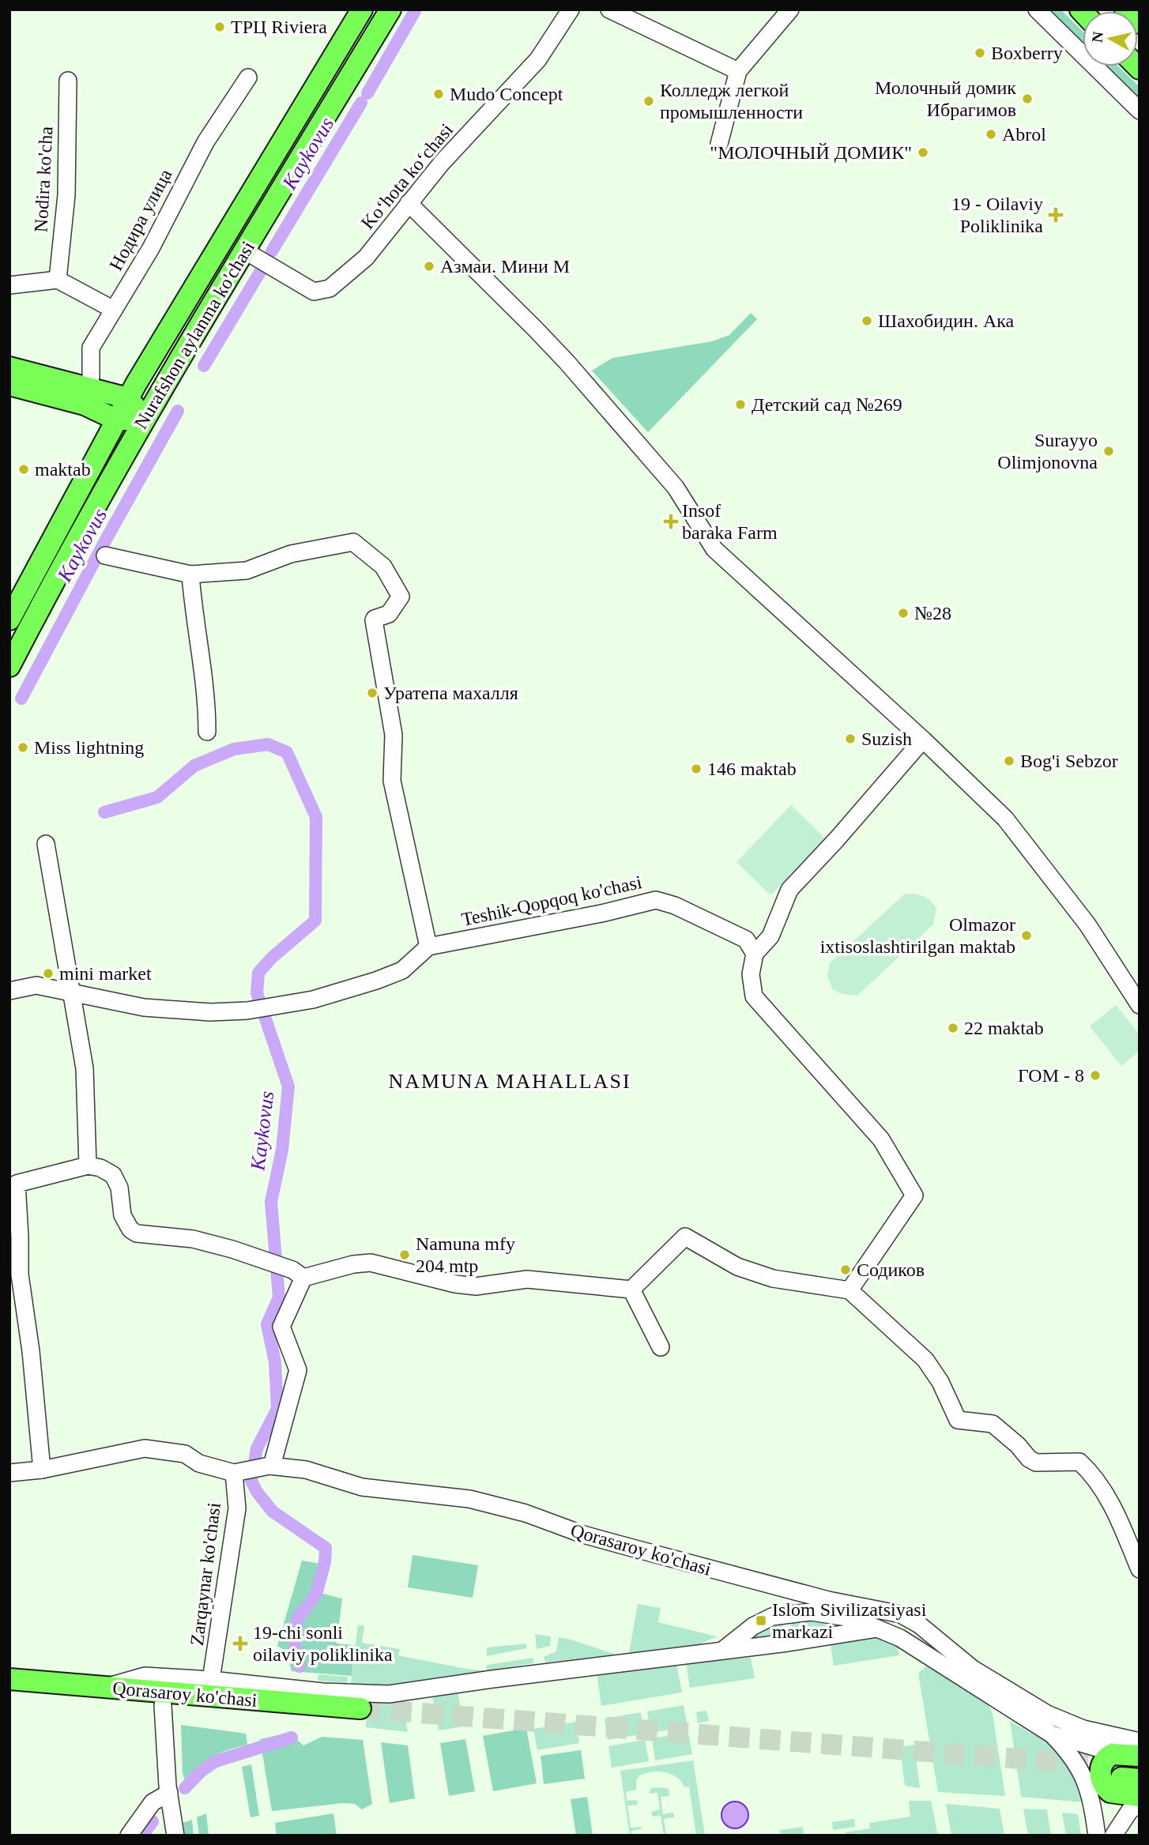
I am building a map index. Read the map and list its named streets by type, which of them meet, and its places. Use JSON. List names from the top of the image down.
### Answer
{
  "streets": {
    "main road": ["Nurafshon aylanma ko'chasi", "Qorasaroy ko'chasi"],
    "street": [
      "Koʻhota koʻchasi",
      "Nodira ko'cha",
      "Нодира улица",
      "Teshik-Qopqoq ko'chasi",
      "Zarqaynar ko'chasi"
    ]
  },
  "crossings": [
    ["Koʻhota koʻchasi", "Nurafshon aylanma ko'chasi"],
    ["Qorasaroy ko'chasi", "Zarqaynar ko'chasi"]
  ],
  "districts": ["NAMUNA MAHALLASI"],
  "water": ["Kaykovus"],
  "places": {
    "other": [
      "ТРЦ Riviera",
      "Boxberry",
      "Mudo Concept",
      "Молочный домик Ибрагимов",
      "Колледж легкой промышленности",
      "Abrol",
      "\"МОЛОЧНЫЙ ДОМИК\"",
      "Азмаи. Мини М",
      "Шахобидин. Ака",
      "Детский сад №269",
      "Surayyo Olimjonovna",
      "maktab",
      "№28",
      "Уратепа махалля",
      "Suzish",
      "Miss lightning",
      "Bog'i Sebzor",
      "146 maktab",
      "Olmazor ixtisoslashtirilgan maktab",
      "mini market",
      "22 maktab",
      "ГОМ - 8",
      "Namuna mfy 204 mtp",
      "Содиков"
    ],
    "health": ["19 - Oilaviy Poliklinika", "Insof baraka Farm", "19-chi sonli oilaviy poliklinika"],
    "transit": ["Islom Sivilizatsiyasi markazi"]
  },
  "north": "left"
}
